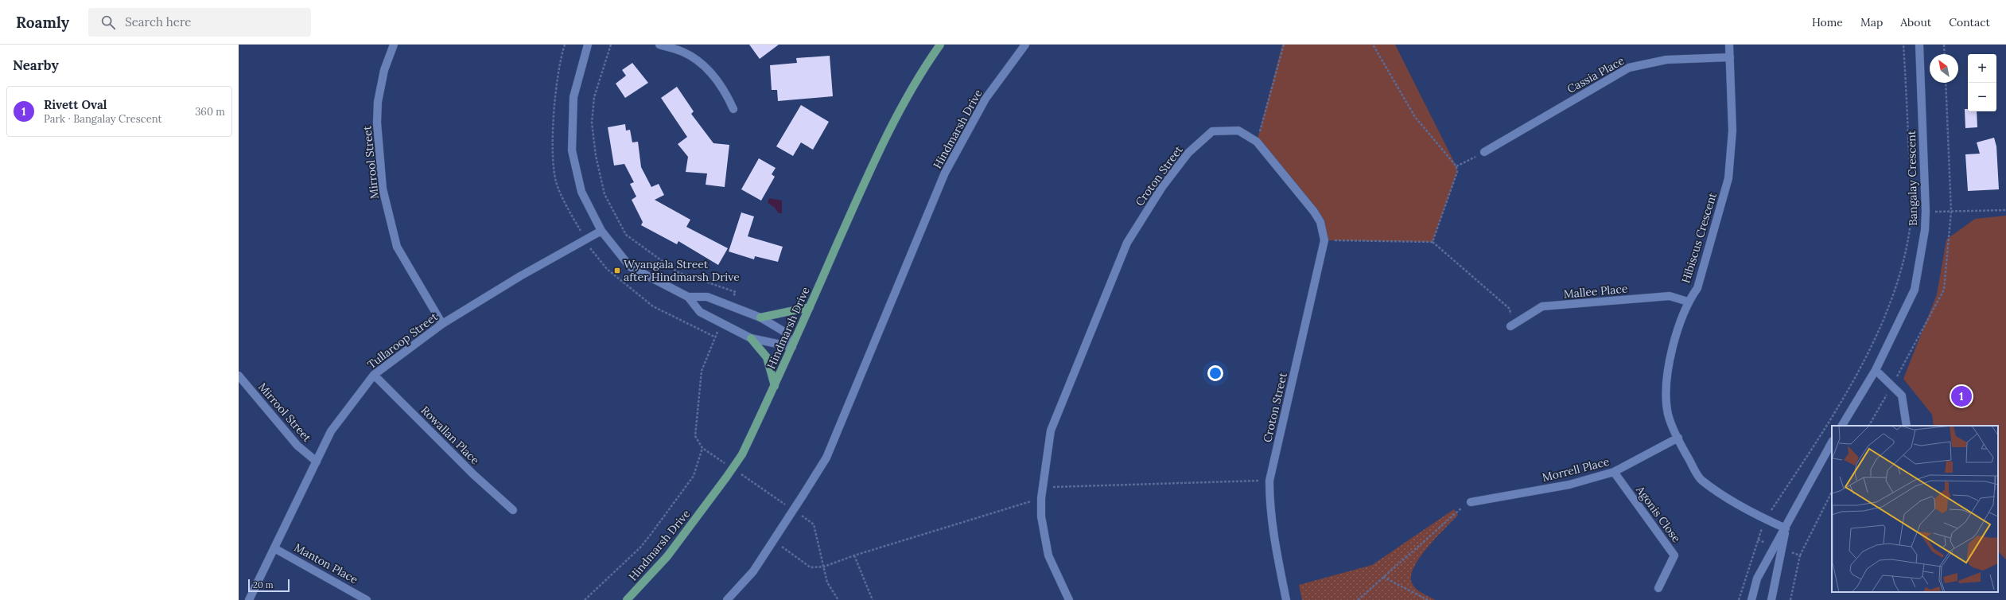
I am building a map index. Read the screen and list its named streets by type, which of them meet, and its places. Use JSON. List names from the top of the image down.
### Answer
{
  "streets": {
    "main road": ["Hindmarsh Drive"],
    "street": [
      "Cassia Place",
      "Mirrool Street",
      "Croton Street",
      "Bangalay Crescent",
      "Hibiscus Crescent",
      "Mallee Place",
      "Tullaroop Street",
      "Rowallan Place",
      "Morrell Place",
      "Agonis Close",
      "Manton Place"
    ]
  },
  "crossings": [
    ["Cassia Place", "Hibiscus Crescent"],
    ["Mirrool Street", "Tullaroop Street"],
    ["Hibiscus Crescent", "Mallee Place"],
    ["Hibiscus Crescent", "Morrell Place"],
    ["Tullaroop Street", "Rowallan Place"],
    ["Tullaroop Street", "Manton Place"],
    ["Morrell Place", "Agonis Close"]
  ],
  "places": {
    "transit": ["Wyangala Street after Hindmarsh Drive"]
  },
  "scale_bar": "20 m",
  "north": "top left",
  "page": {
    "header": "Roamly",
    "search": "Search here",
    "nav": [
      "Home",
      "Map",
      "About",
      "Contact"
    ],
    "heading": "Nearby",
    "map_buttons": ["+", "−"],
    "list": [
      {
        "mark": "1",
        "name": "Rivett Oval",
        "note": "Park · Bangalay Crescent",
        "value": "360 m"
      }
    ],
    "pins": "1",
    "scale": "20 m"
  }
}
